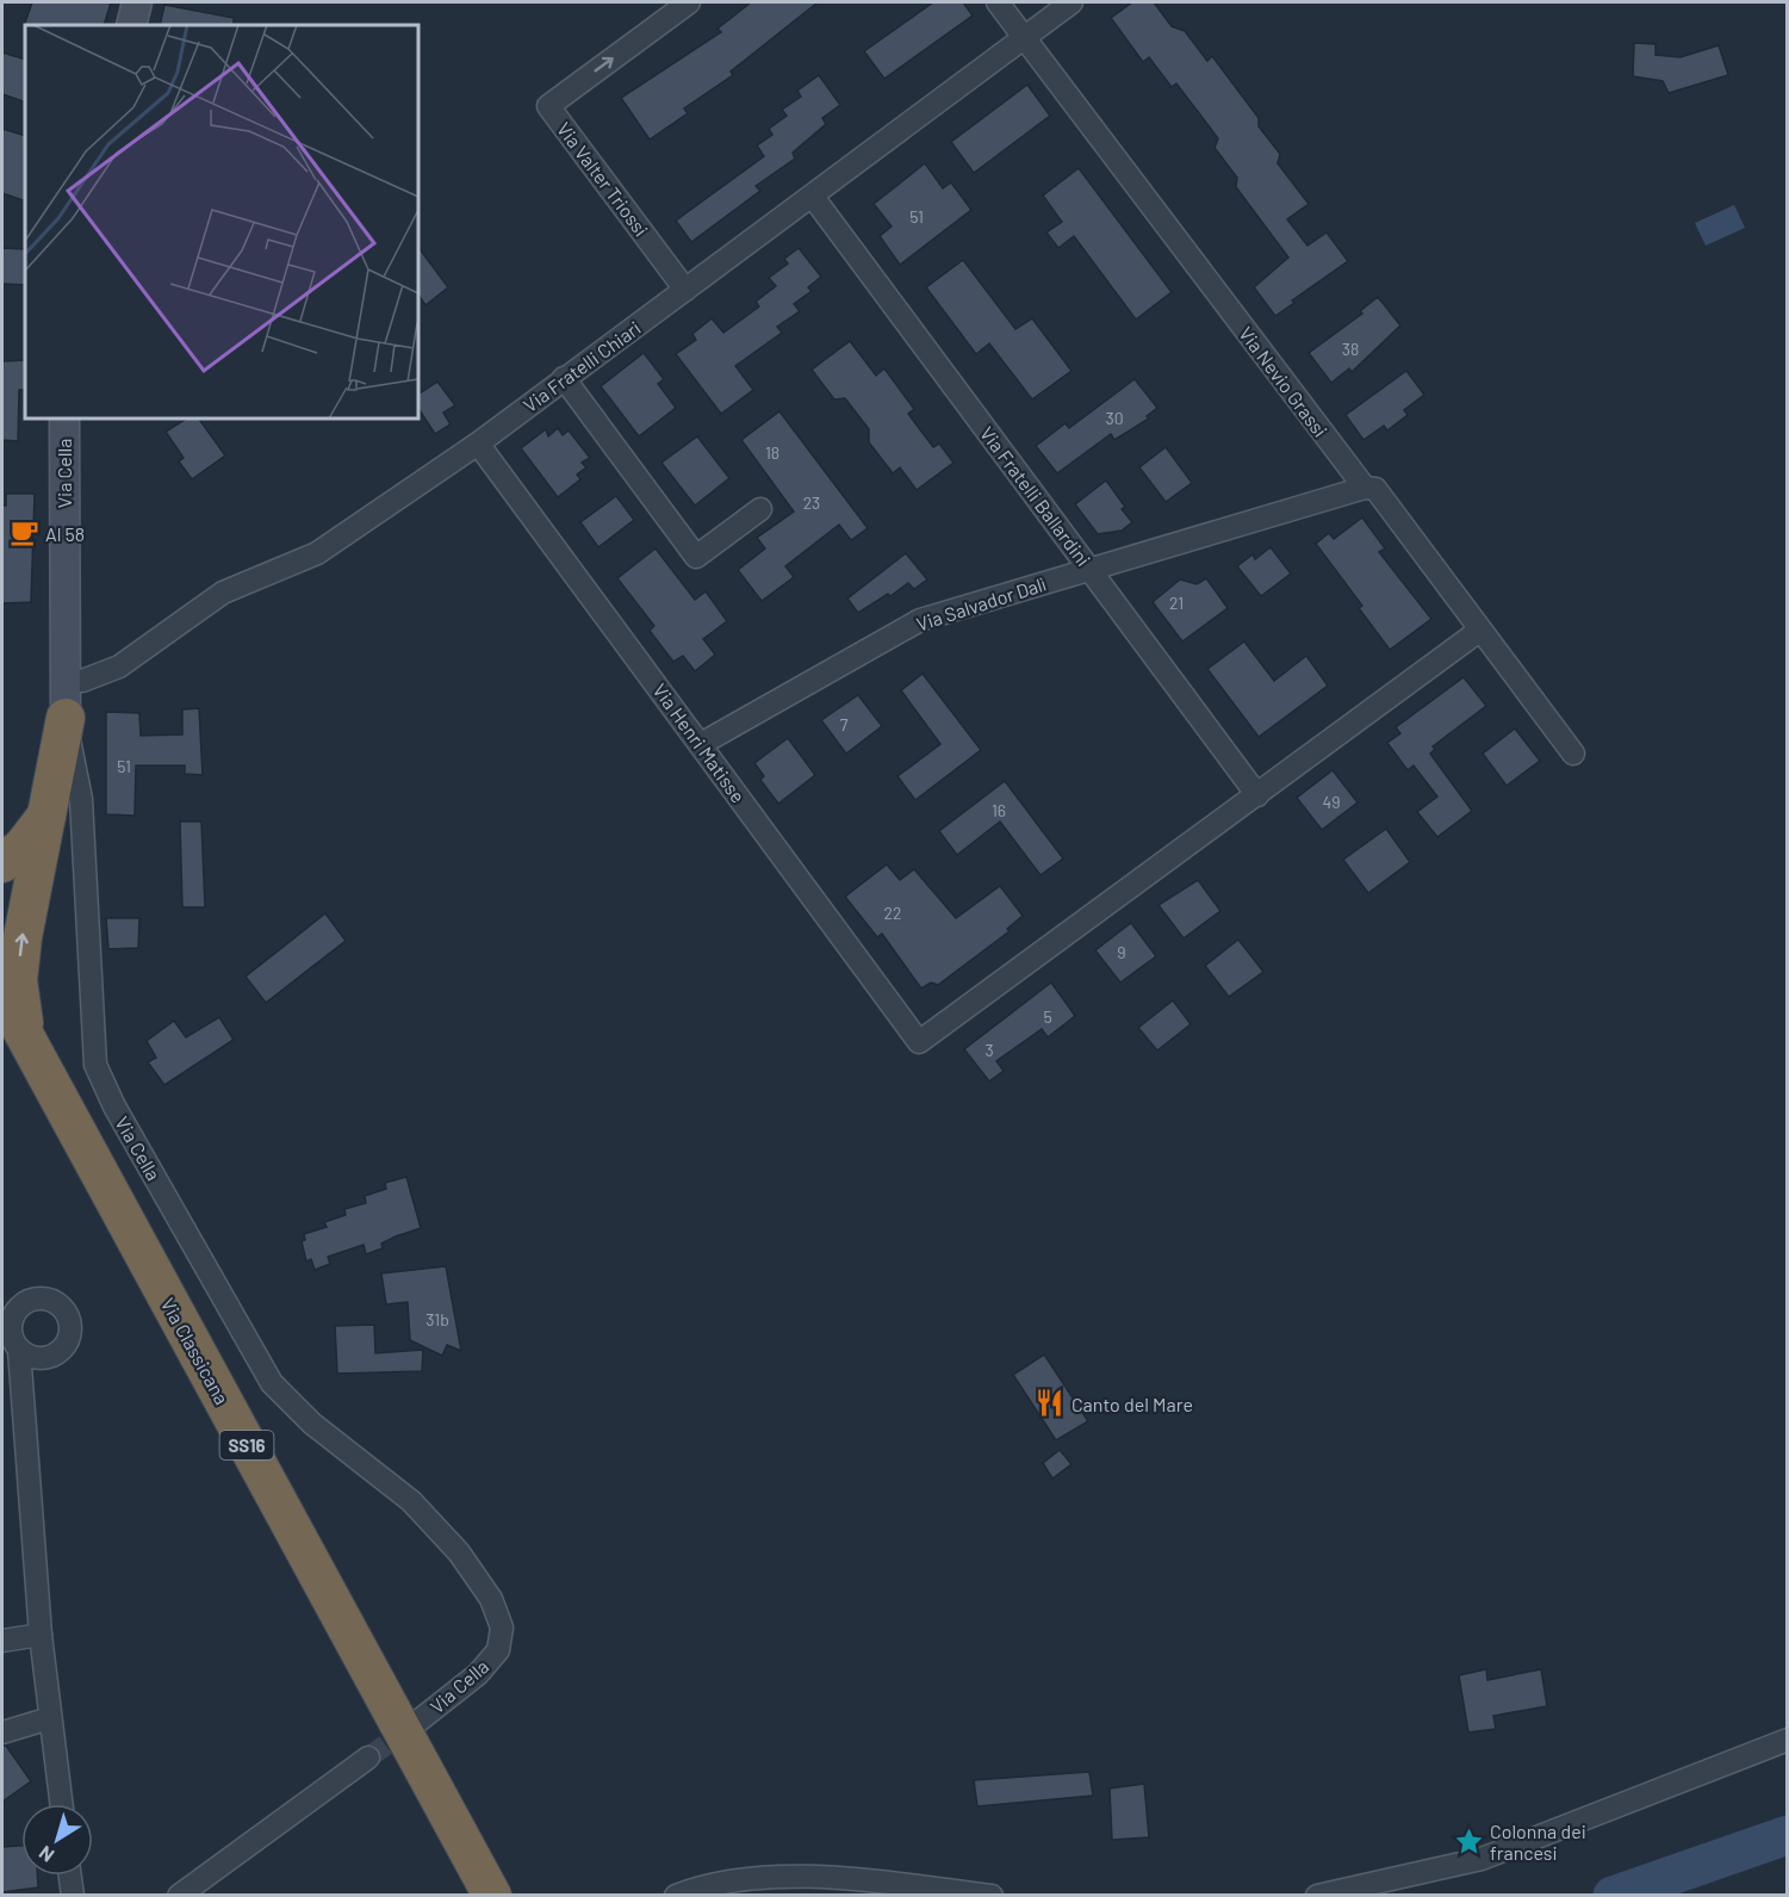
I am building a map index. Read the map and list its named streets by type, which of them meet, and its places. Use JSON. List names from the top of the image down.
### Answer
{
  "streets": {
    "highway": ["Via Classicana", "SS16"],
    "street": [
      "Via Valter Triossi",
      "Via Fratelli Chiari",
      "Via Nevio Grassi",
      "Via Cella",
      "Via Fratelli Ballardini",
      "Via Salvador Dalì",
      "Via Henri Matisse"
    ]
  },
  "crossings": [
    ["Via Valter Triossi", "Via Fratelli Chiari"],
    ["Via Fratelli Chiari", "Via Nevio Grassi"],
    ["Via Fratelli Chiari", "Via Cella"],
    ["Via Fratelli Chiari", "Via Fratelli Ballardini"],
    ["Via Fratelli Chiari", "Via Henri Matisse"],
    ["Via Nevio Grassi", "Via Salvador Dalì"],
    ["Via Fratelli Ballardini", "Via Salvador Dalì"],
    ["Via Fratelli Ballardini", "Via Henri Matisse"],
    ["Via Salvador Dalì", "Via Henri Matisse"]
  ],
  "places": {
    "cafe": ["Al 58"],
    "restaurant": ["Canto del Mare"],
    "place": ["Colonna dei francesi"]
  },
  "house_numbers": [
    "51",
    "38",
    "30",
    "18",
    "23",
    "21",
    "7",
    "51",
    "49",
    "16",
    "22",
    "9",
    "5",
    "3",
    "31b"
  ],
  "north": "bottom left"
}
